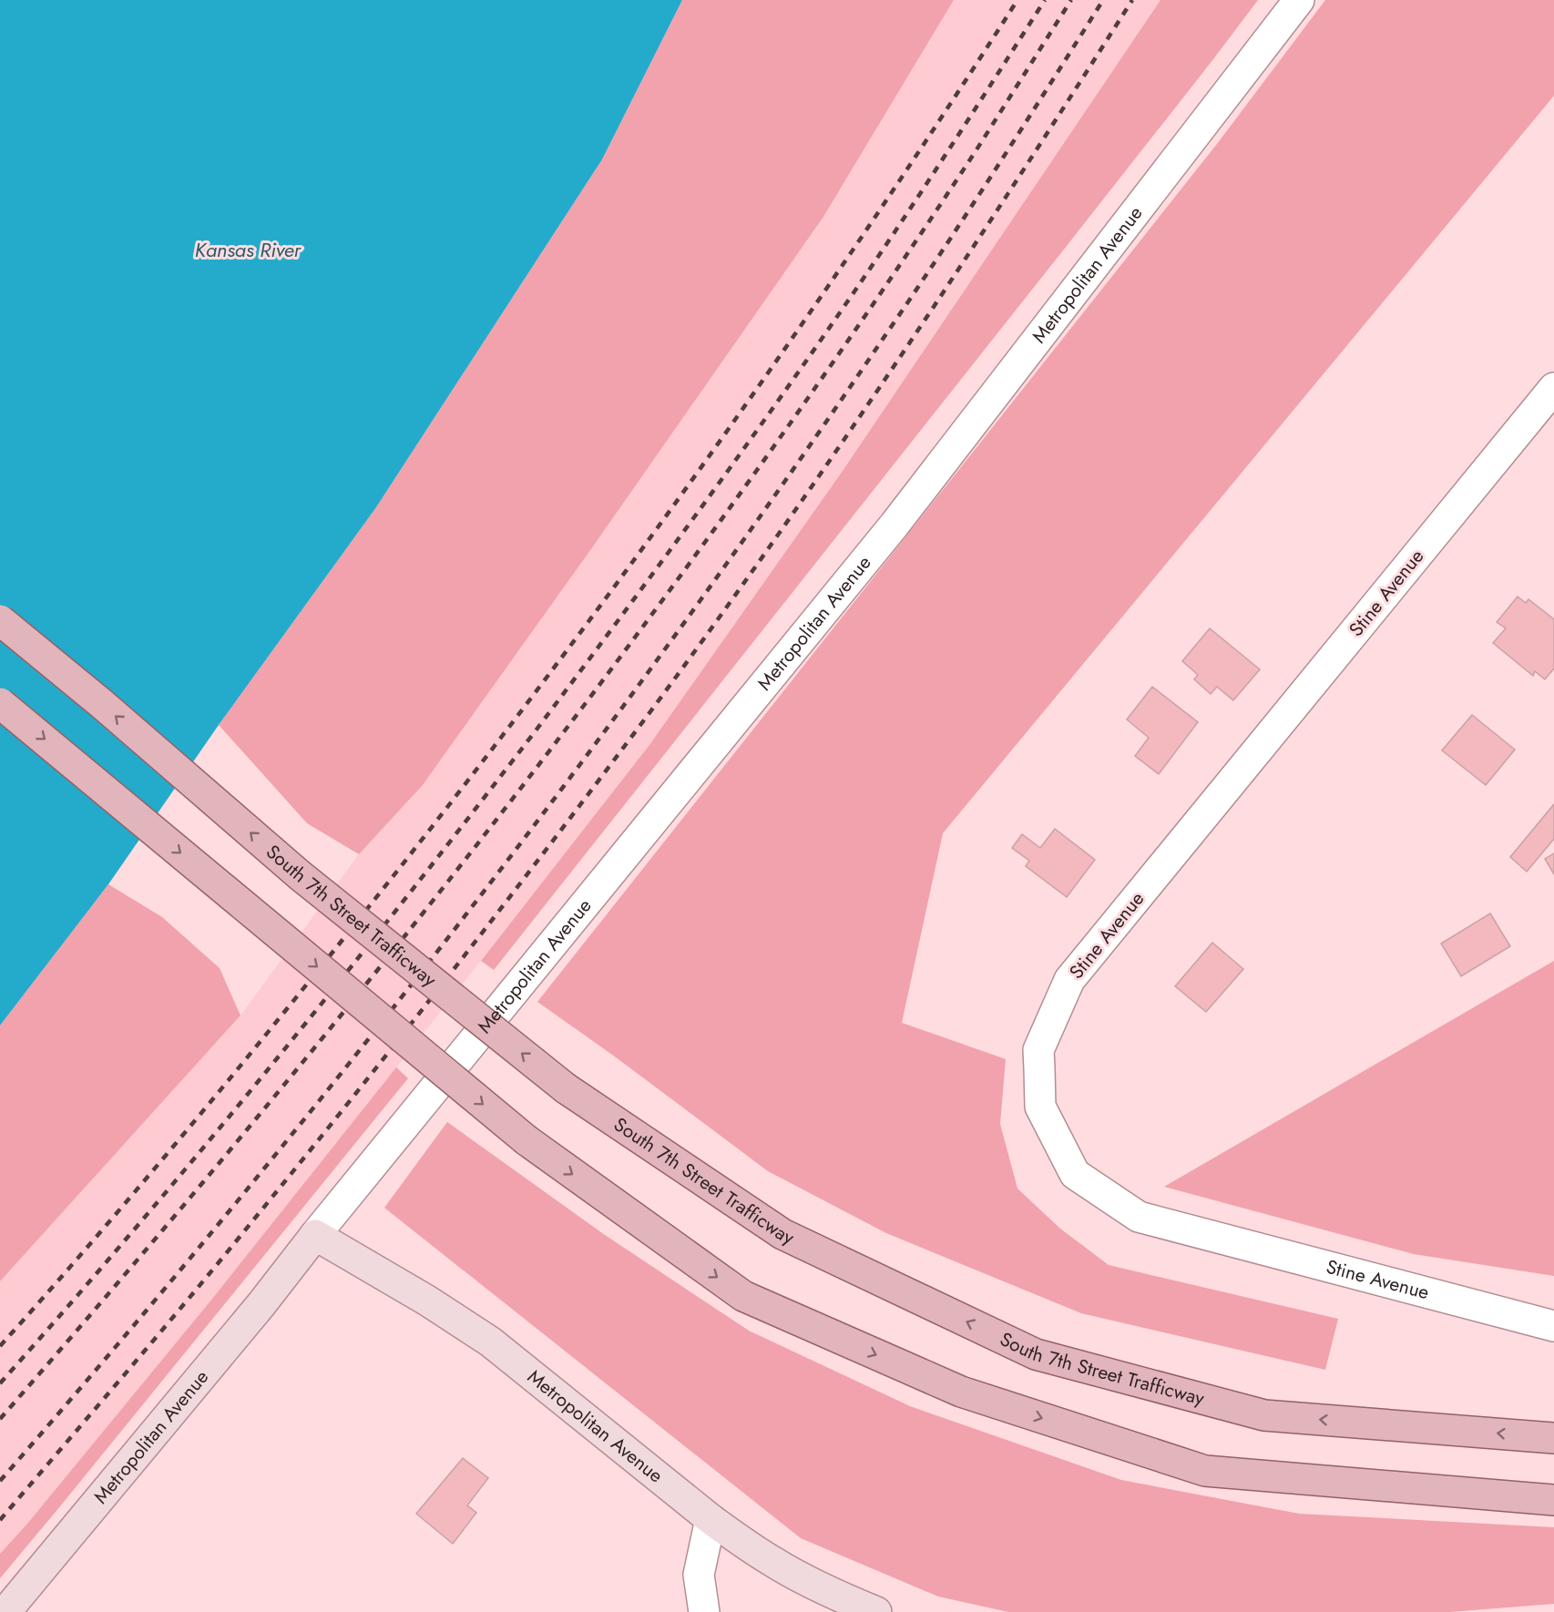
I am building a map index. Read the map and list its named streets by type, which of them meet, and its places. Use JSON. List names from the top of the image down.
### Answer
{
  "streets": {
    "main road": ["Metropolitan Avenue", "South 7th Street Trafficway"],
    "street": ["Stine Avenue"]
  },
  "water": ["Kansas River"]
}
